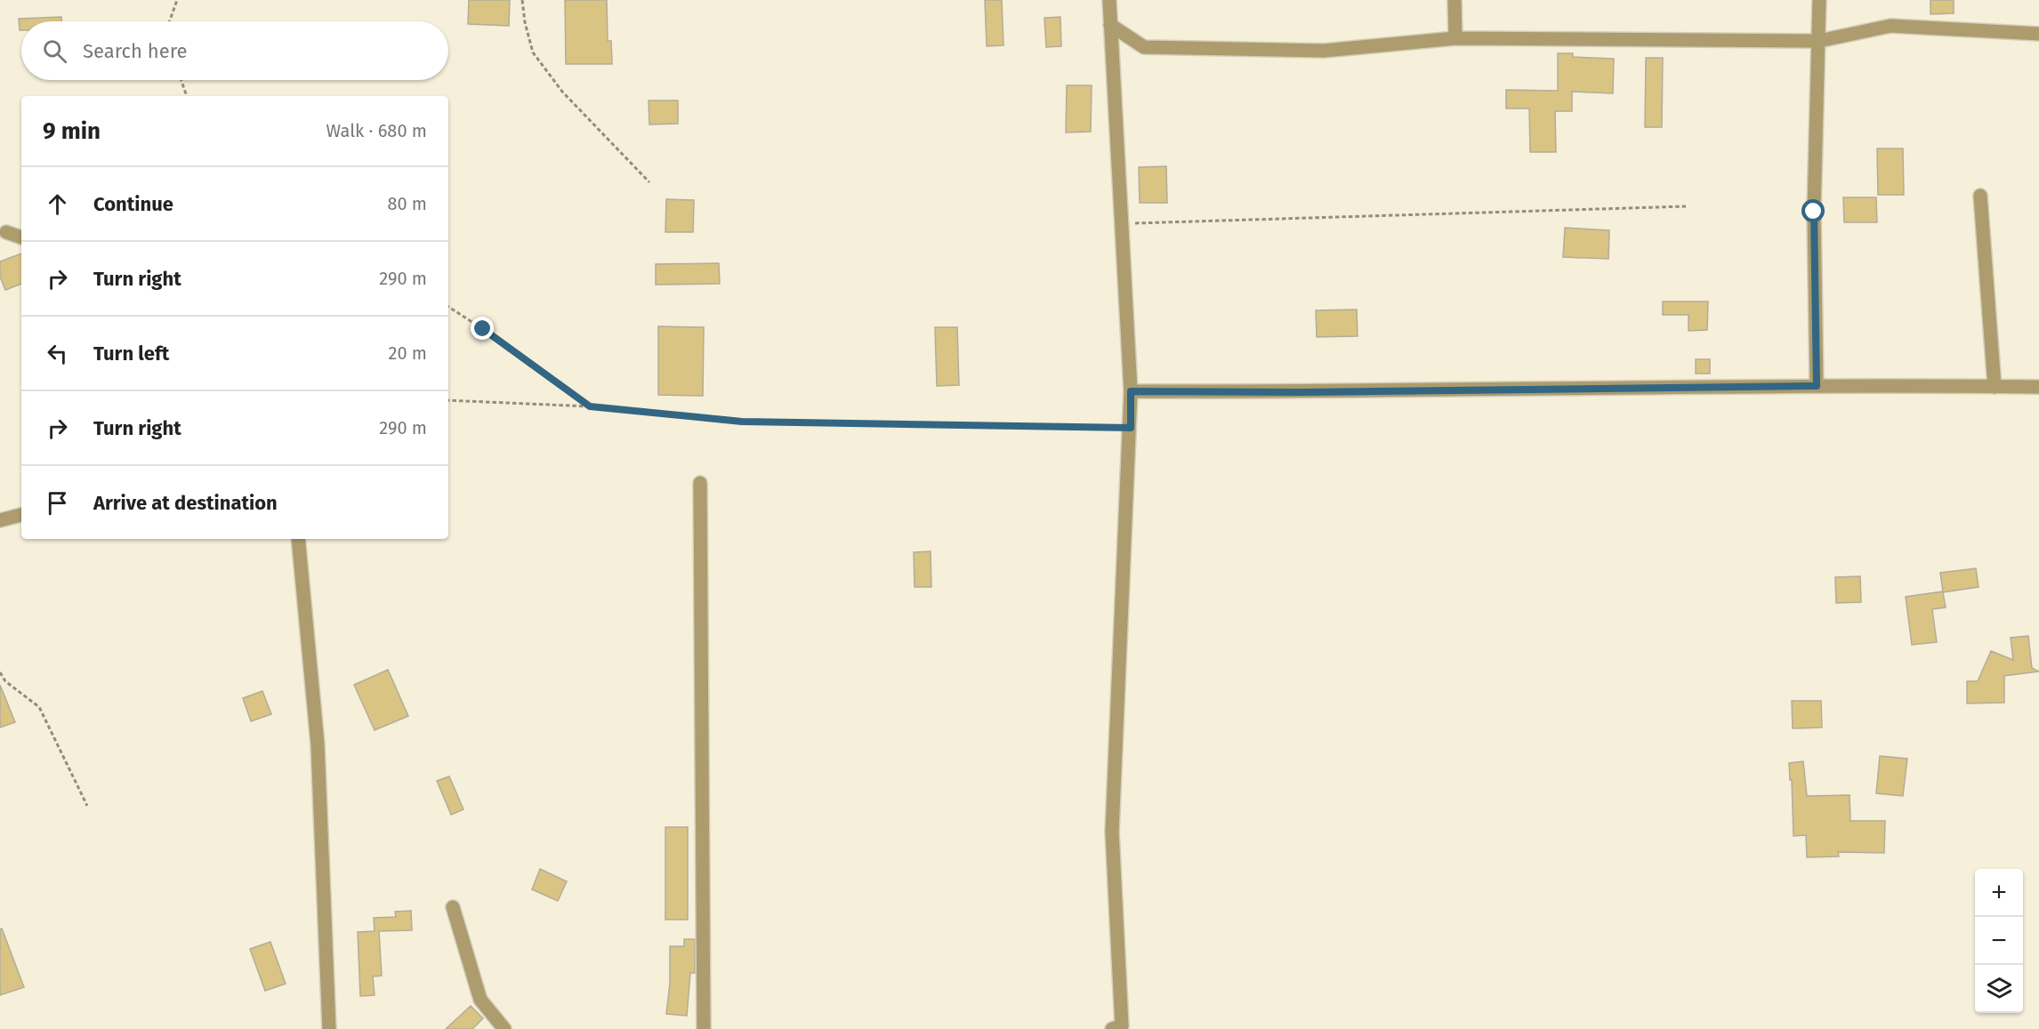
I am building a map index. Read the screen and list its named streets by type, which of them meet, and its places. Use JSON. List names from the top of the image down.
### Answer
{
  "page": {
    "search": "Search here",
    "heading": ["9 min", "Walk · 680 m"],
    "list": [
      ["Continue", "80 m"],
      ["Turn right", "290 m"],
      ["Turn left", "20 m"],
      ["Turn right", "290 m"],
      "Arrive at destination"
    ],
    "map_buttons": ["+", "−"]
  }
}
